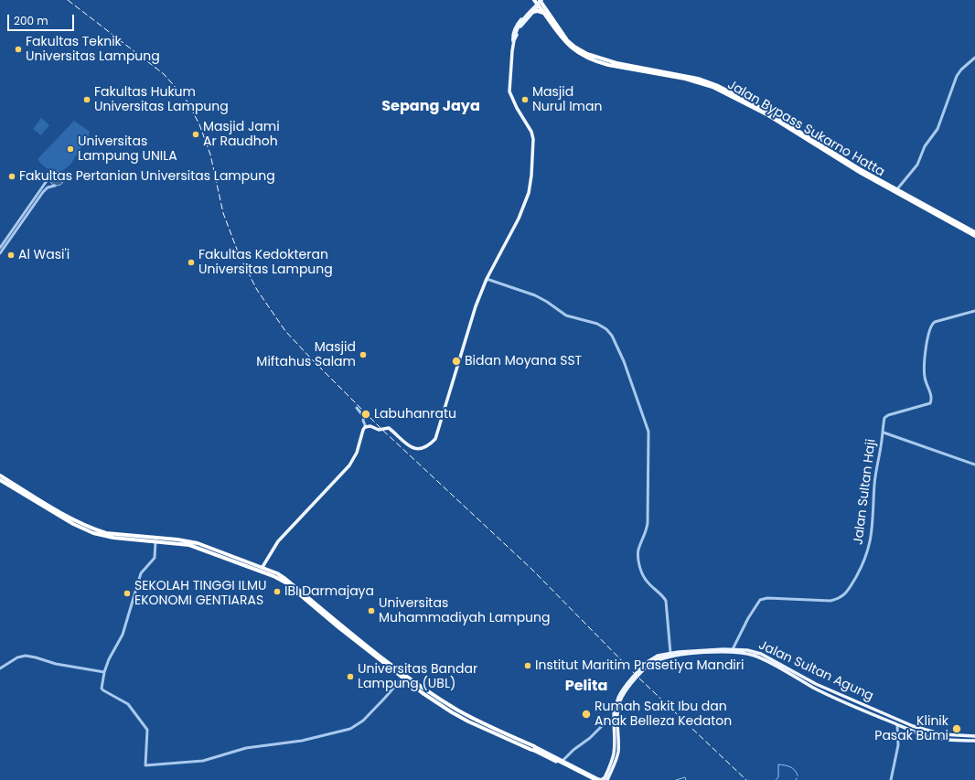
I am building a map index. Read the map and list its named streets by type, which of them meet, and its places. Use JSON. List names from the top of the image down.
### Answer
{
  "streets": {
    "highway": ["Jalan Bypass Sukarno Hatta"],
    "main road": ["Jalan Sultan Agung"],
    "street": ["Jalan Sultan Haji"]
  },
  "crossings": [
    ["Jalan Sultan Haji", "Jalan Sultan Agung"]
  ],
  "districts": ["Sepang Jaya", "Pelita"],
  "places": [
    "Fakultas Teknik Universitas Lampung",
    "Fakultas Hukum Universitas Lampung",
    "Masjid Nurul Iman",
    "Masjid Jami Ar Raudhoh",
    "Universitas Lampung UNILA",
    "Fakultas Pertanian Universitas Lampung",
    "Al Wasi'i",
    "Fakultas Kedokteran Universitas Lampung",
    "Masjid Miftahus Salam",
    "Bidan Moyana SST",
    "Labuhanratu",
    "IBI Darmajaya",
    "SEKOLAH TINGGI ILMU EKONOMI GENTIARAS",
    "Universitas Muhammadiyah Lampung",
    "Institut Maritim Prasetiya Mandiri",
    "Universitas Bandar Lampung (UBL)",
    "Rumah Sakit Ibu dan Anak Belleza Kedaton",
    "Klinik Pasak Bumi"
  ],
  "scale_bar": "200 m"
}
